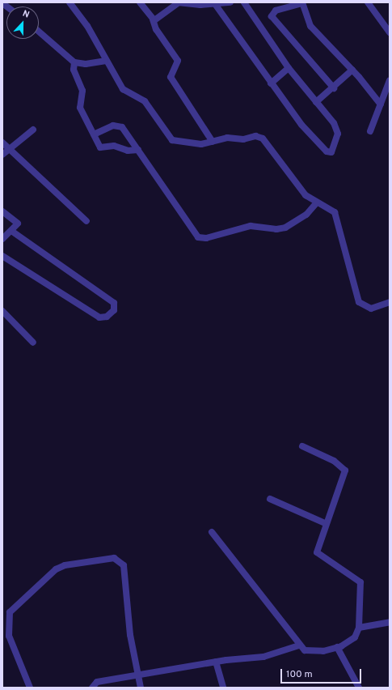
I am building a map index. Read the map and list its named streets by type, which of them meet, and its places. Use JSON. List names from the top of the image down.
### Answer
{
  "scale_bar": "100 m",
  "north": "top"
}
